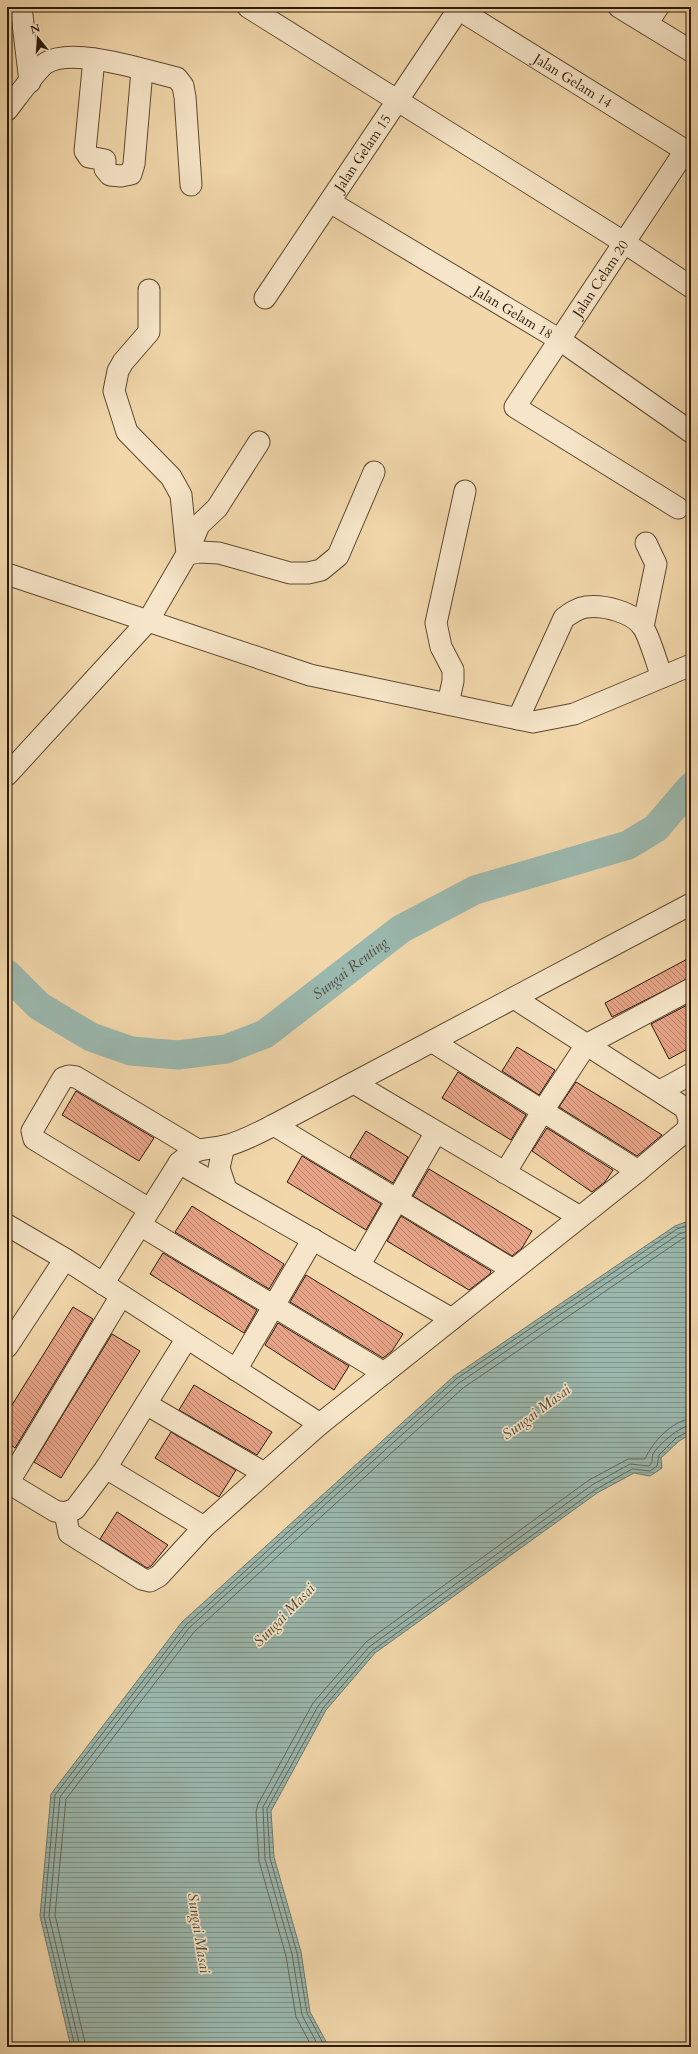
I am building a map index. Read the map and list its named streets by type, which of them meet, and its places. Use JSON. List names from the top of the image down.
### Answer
{
  "streets": {
    "street": [
      "Jalan Gelam 14",
      "Jalan Gelam 15",
      "Jalan Celam 20",
      "Jalan Gelam 18"
    ]
  },
  "crossings": [
    ["Jalan Gelam 14", "Jalan Gelam 15"],
    ["Jalan Gelam 14", "Jalan Celam 20"],
    ["Jalan Gelam 15", "Jalan Gelam 18"],
    ["Jalan Celam 20", "Jalan Gelam 18"]
  ],
  "water": ["Sungai Renting", "Sungai Masai"],
  "north": "top"
}
